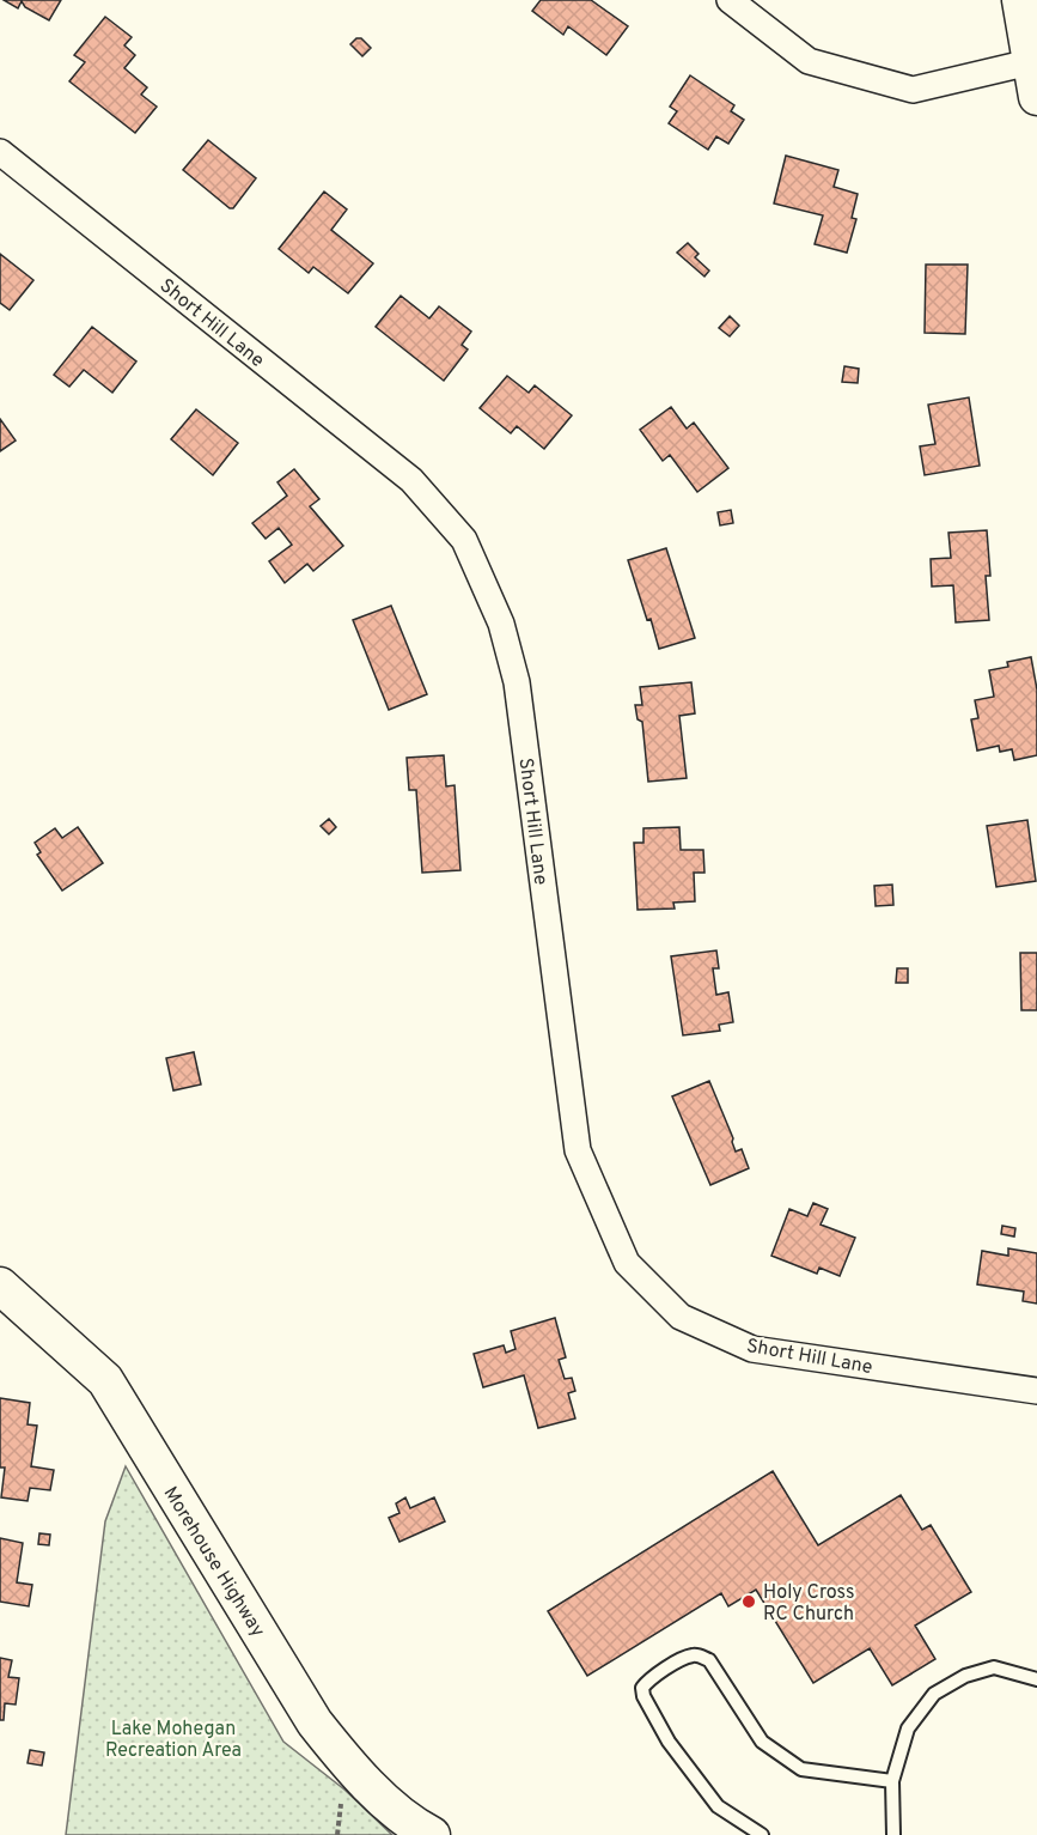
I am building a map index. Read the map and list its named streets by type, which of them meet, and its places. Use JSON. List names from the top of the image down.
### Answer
{
  "streets": {
    "street": ["Short Hill Lane", "Morehouse Highway"]
  },
  "parks": ["Lake Mohegan Recreation Area"],
  "places": ["Holy Cross RC Church"]
}
